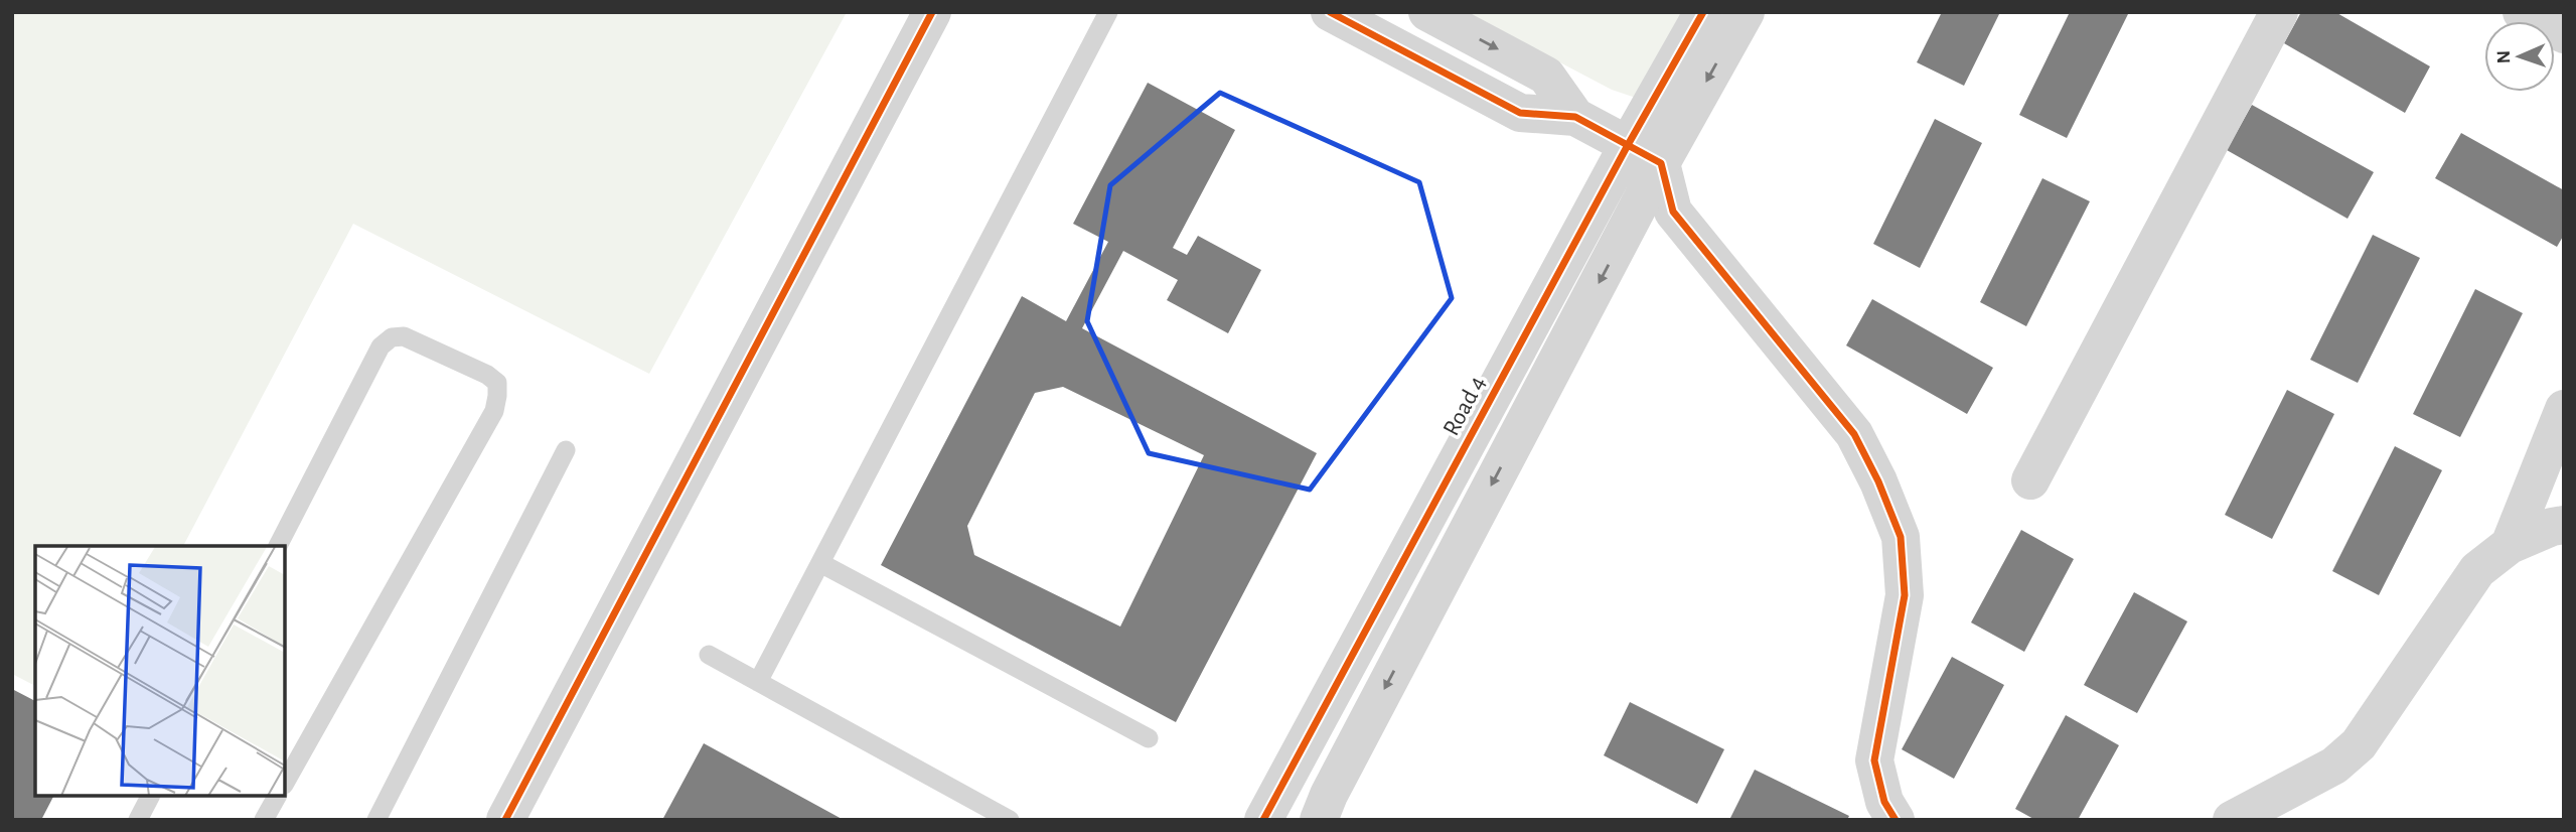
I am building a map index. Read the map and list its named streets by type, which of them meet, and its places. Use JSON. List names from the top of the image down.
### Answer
{
  "streets": {
    "street": ["Road 4"]
  },
  "north": "left"
}
